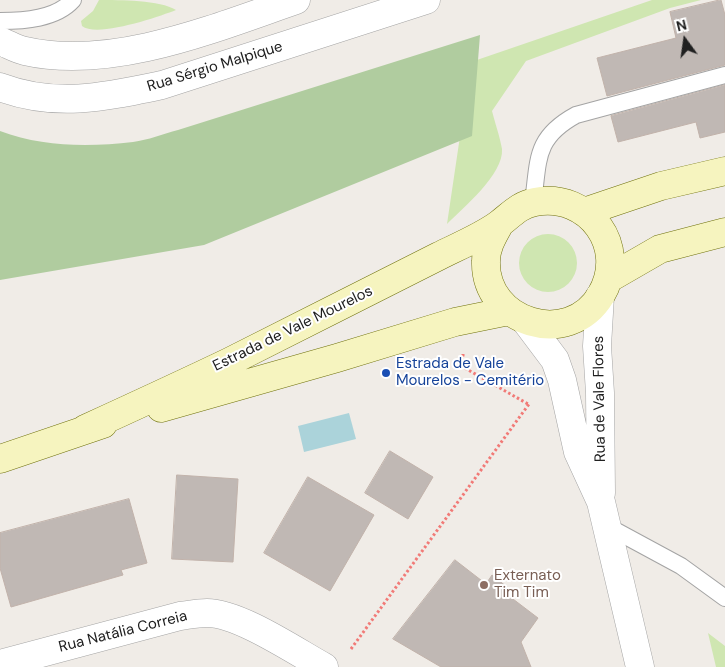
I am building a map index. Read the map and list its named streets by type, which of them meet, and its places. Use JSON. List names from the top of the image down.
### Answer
{
  "streets": {
    "main road": ["Estrada de Vale Mourelos"],
    "street": ["Rua Sérgio Malpique", "Rua de Vale Flores", "Rua Natália Correia"]
  },
  "crossings": [
    ["Estrada de Vale Mourelos", "Rua de Vale Flores"]
  ],
  "places": ["Estrada de Vale Mourelos - Cemitério", "Externato Tim Tim"],
  "north": "top"
}
